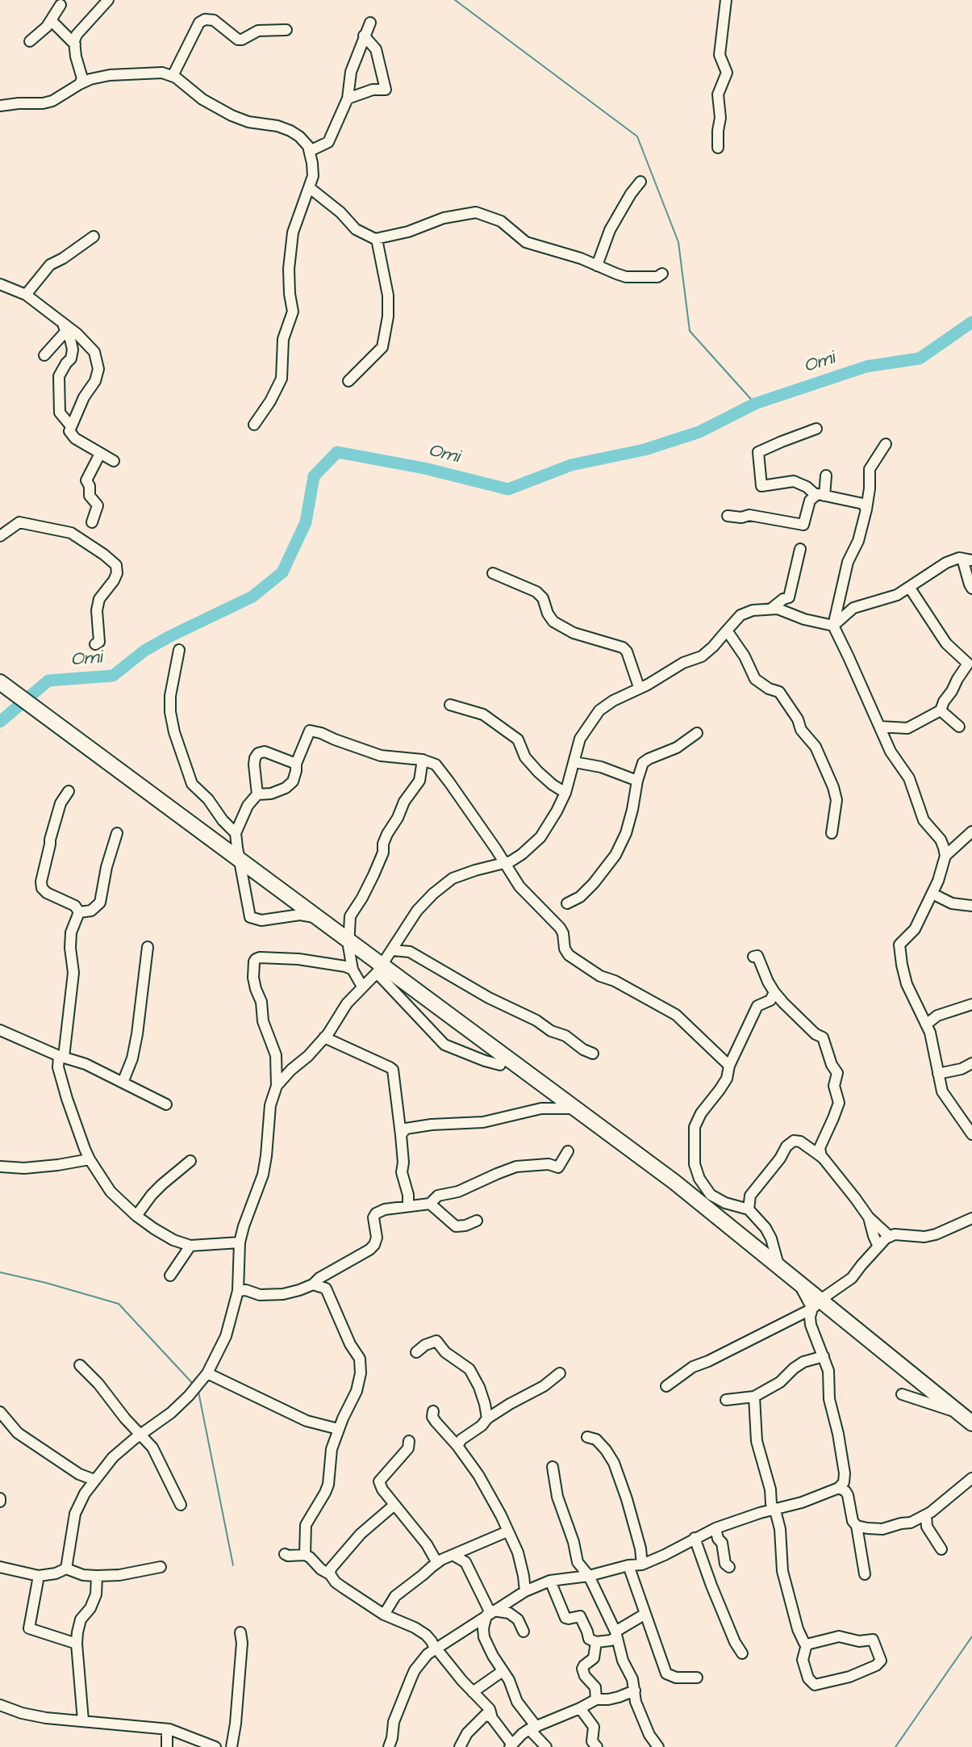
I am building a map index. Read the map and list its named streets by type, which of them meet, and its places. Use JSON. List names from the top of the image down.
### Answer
{
  "water": ["Omi"]
}
